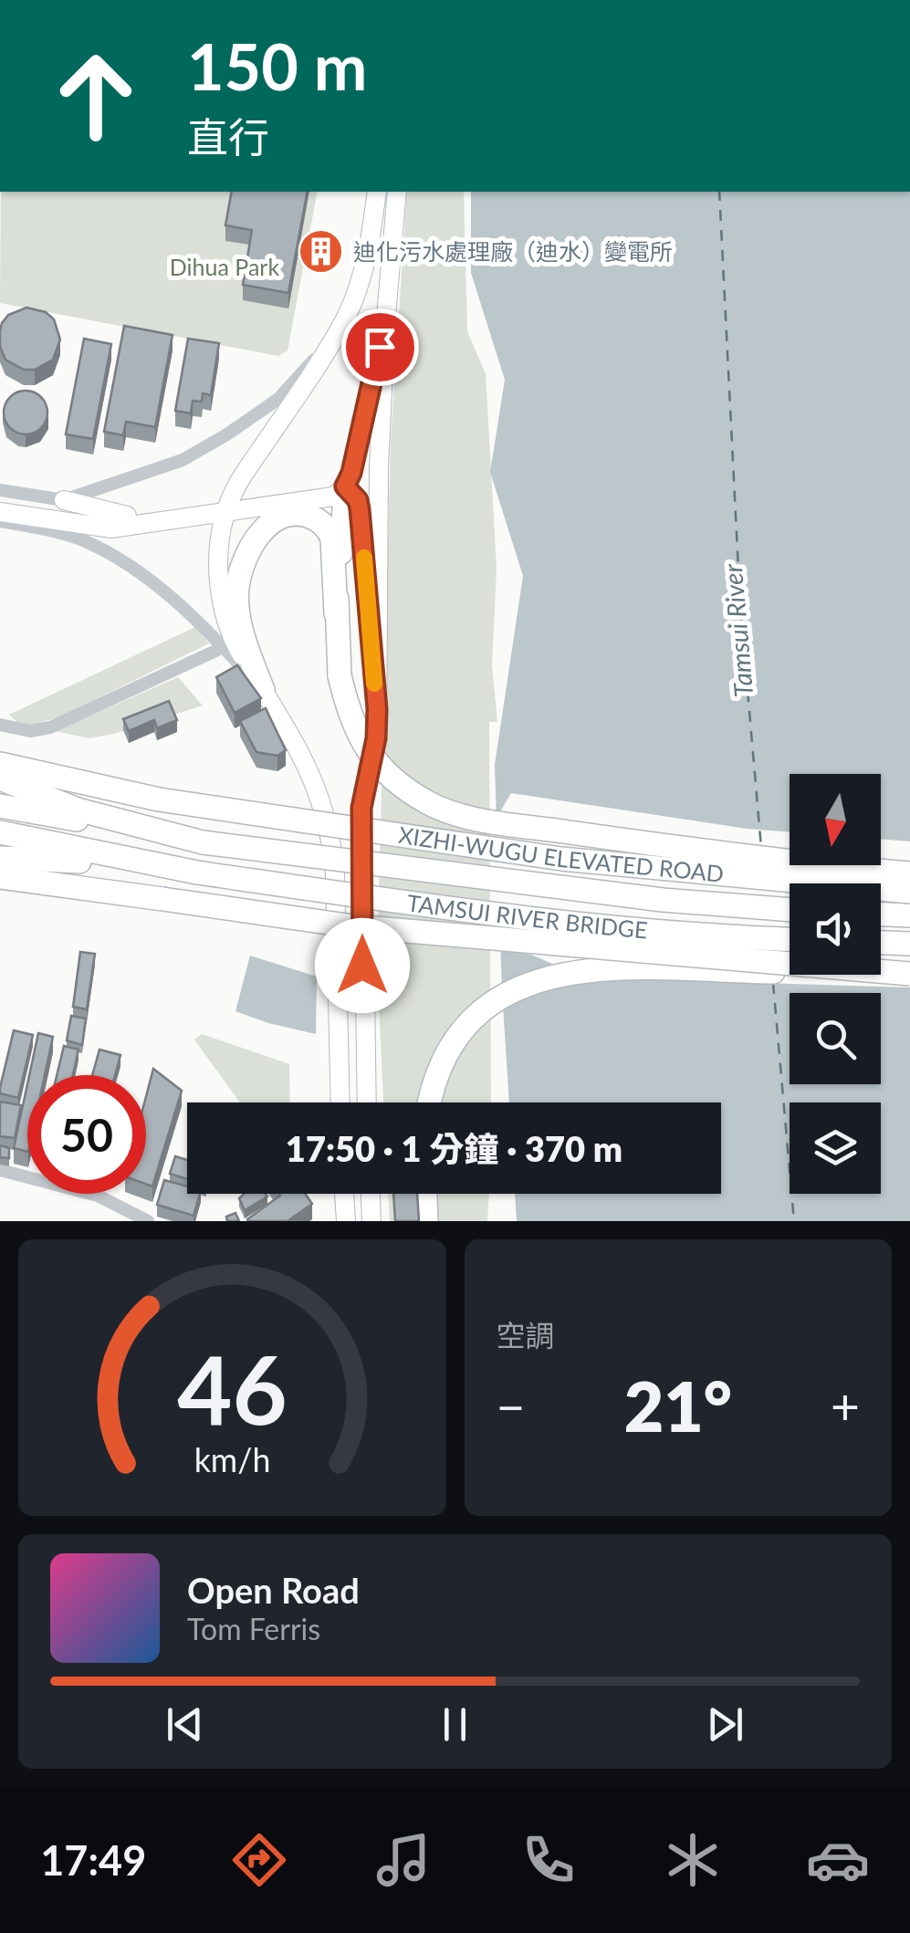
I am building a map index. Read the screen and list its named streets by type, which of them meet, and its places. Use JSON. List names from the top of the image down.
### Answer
{
  "streets": {
    "highway": ["XIZHI-WUGU ELEVATED ROAD", "TAMSUI RIVER BRIDGE"]
  },
  "water": ["Tamsui River"],
  "parks": ["Dihua Park"],
  "places": {
    "building": ["迪化污水處理廠（迪水）變電所"]
  },
  "north": "bottom",
  "page": {
    "turn": ["150 m", "直行"],
    "limit": "50",
    "trip": "17:50 · 1 分鐘 · 370 m",
    "tile": "空調",
    "heat": ["−", "21°", "+"],
    "song": ["Open Road", "Tom Ferris"],
    "tabs": "17:49",
    "gauge": ["46", "km/h"]
  }
}
